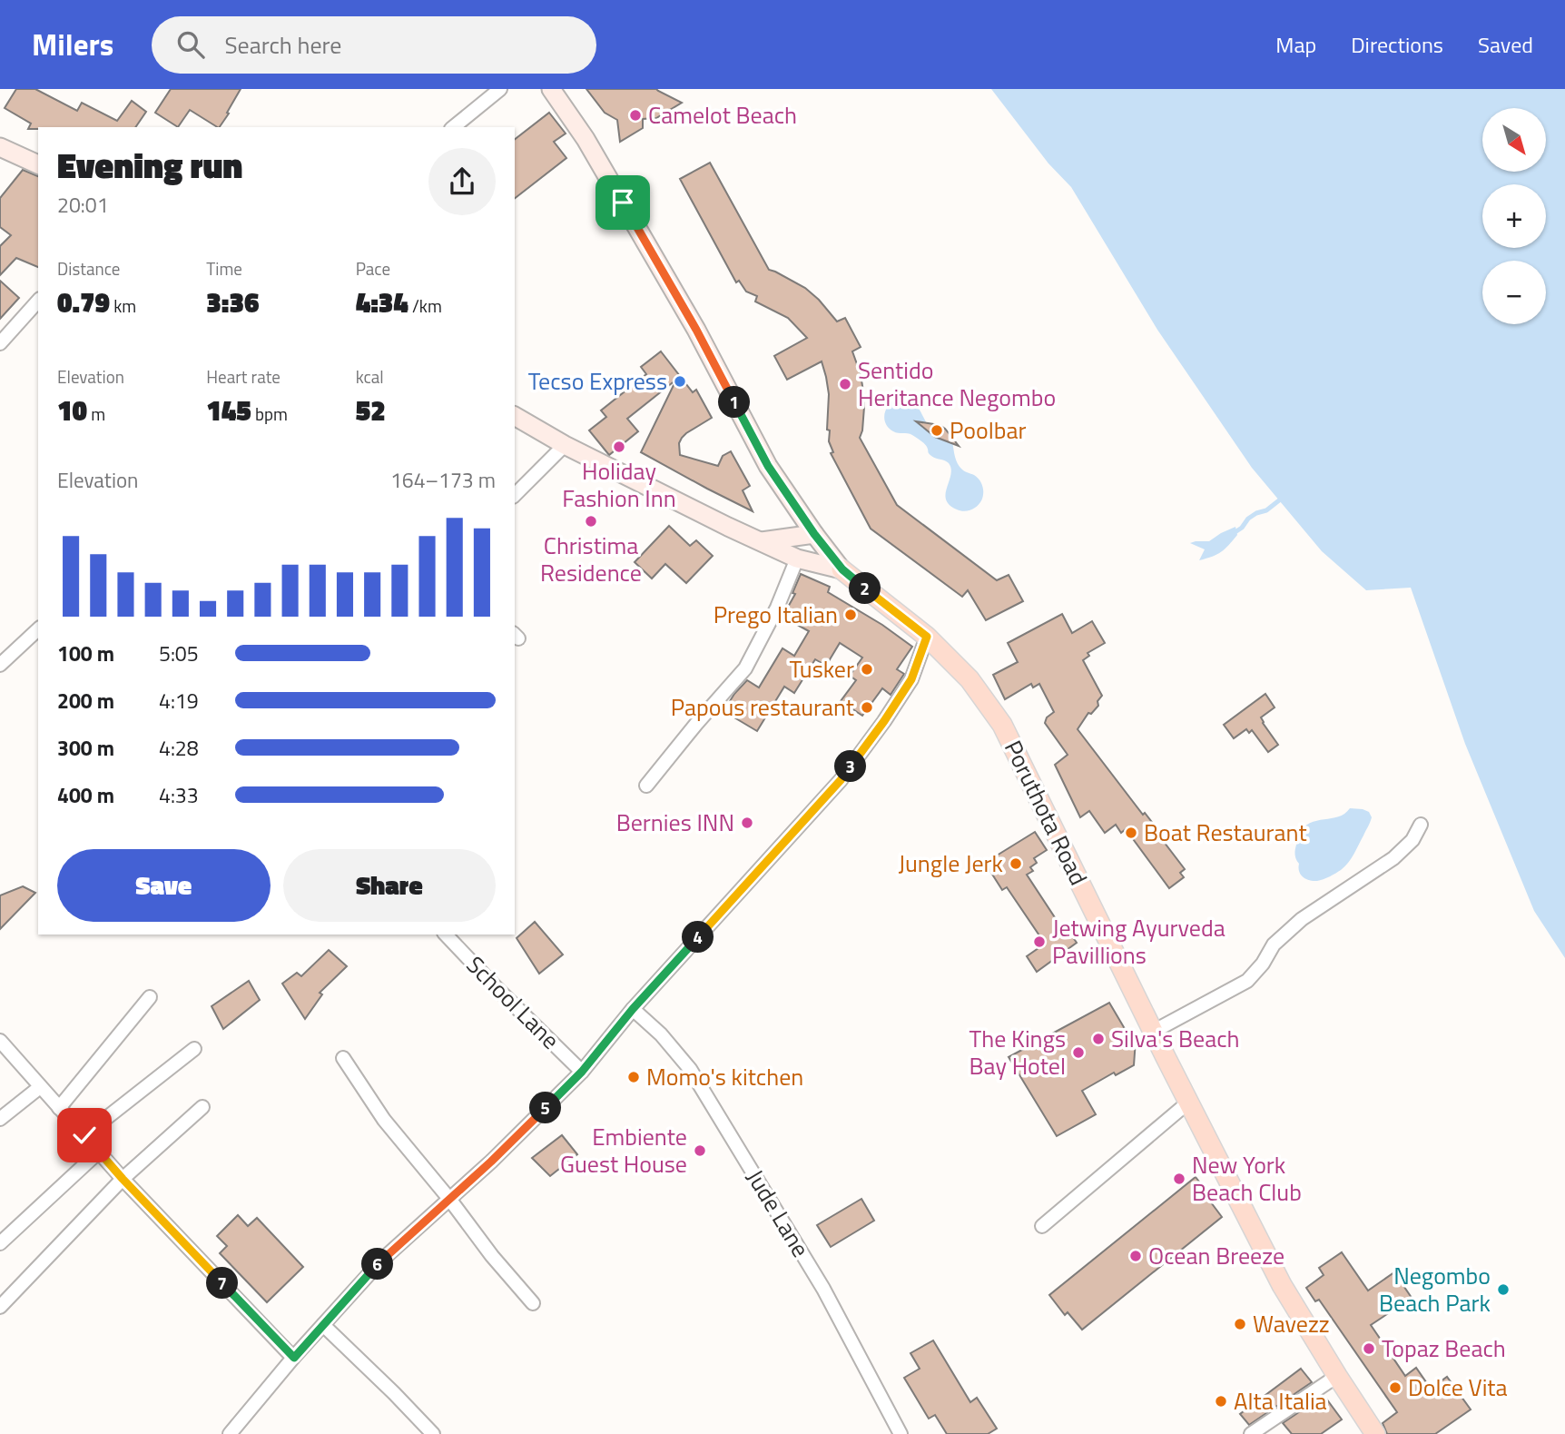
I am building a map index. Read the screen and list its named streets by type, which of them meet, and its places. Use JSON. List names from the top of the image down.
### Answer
{
  "streets": {
    "main road": ["Poruthota Road"],
    "street": ["School Lane", "Jude Lane"]
  },
  "places": [
    "Camelot Beach",
    "Tecso Express",
    "Sentido Heritance Negombo",
    "Poolbar",
    "Holiday Fashion Inn",
    "Christima Residence",
    "Prego Italian",
    "Tusker",
    "Papous restaurant",
    "Bernies INN",
    "Boat Restaurant",
    "Jungle Jerk",
    "Jetwing Ayurveda Pavillions",
    "Silva's Beach",
    "The Kings Bay Hotel",
    "Momo's kitchen",
    "Embiente Guest House",
    "New York Beach Club",
    "Ocean Breeze",
    "Negombo Beach Park",
    "Wavezz",
    "Topaz Beach",
    "Dolce Vita",
    "Alta Italia"
  ],
  "north": "bottom right",
  "page": {
    "header": "Milers",
    "search": "Search here",
    "nav": ["Map", "Directions", "Saved"],
    "map_buttons": ["+", "−"],
    "heading": ["Evening run", "20:01"],
    "stats": [
      ["Distance", "0.79 km"],
      ["Time", "3:36"],
      ["Pace", "4:34 /km"],
      ["Elevation", "10 m"],
      ["Heart rate", "145 bpm"],
      ["kcal", "52"]
    ],
    "pins": [
      "1",
      "2",
      "3",
      "4",
      "5",
      "6",
      "7"
    ],
    "chart": ["Elevation", "164–173 m"],
    "list": [
      {
        "name": "100 m",
        "note": "5:05"
      },
      {
        "name": "200 m",
        "note": "4:19"
      },
      {
        "name": "300 m",
        "note": "4:28"
      },
      {
        "name": "400 m",
        "note": "4:33"
      }
    ],
    "buttons": ["Save", "Share"]
  }
}
